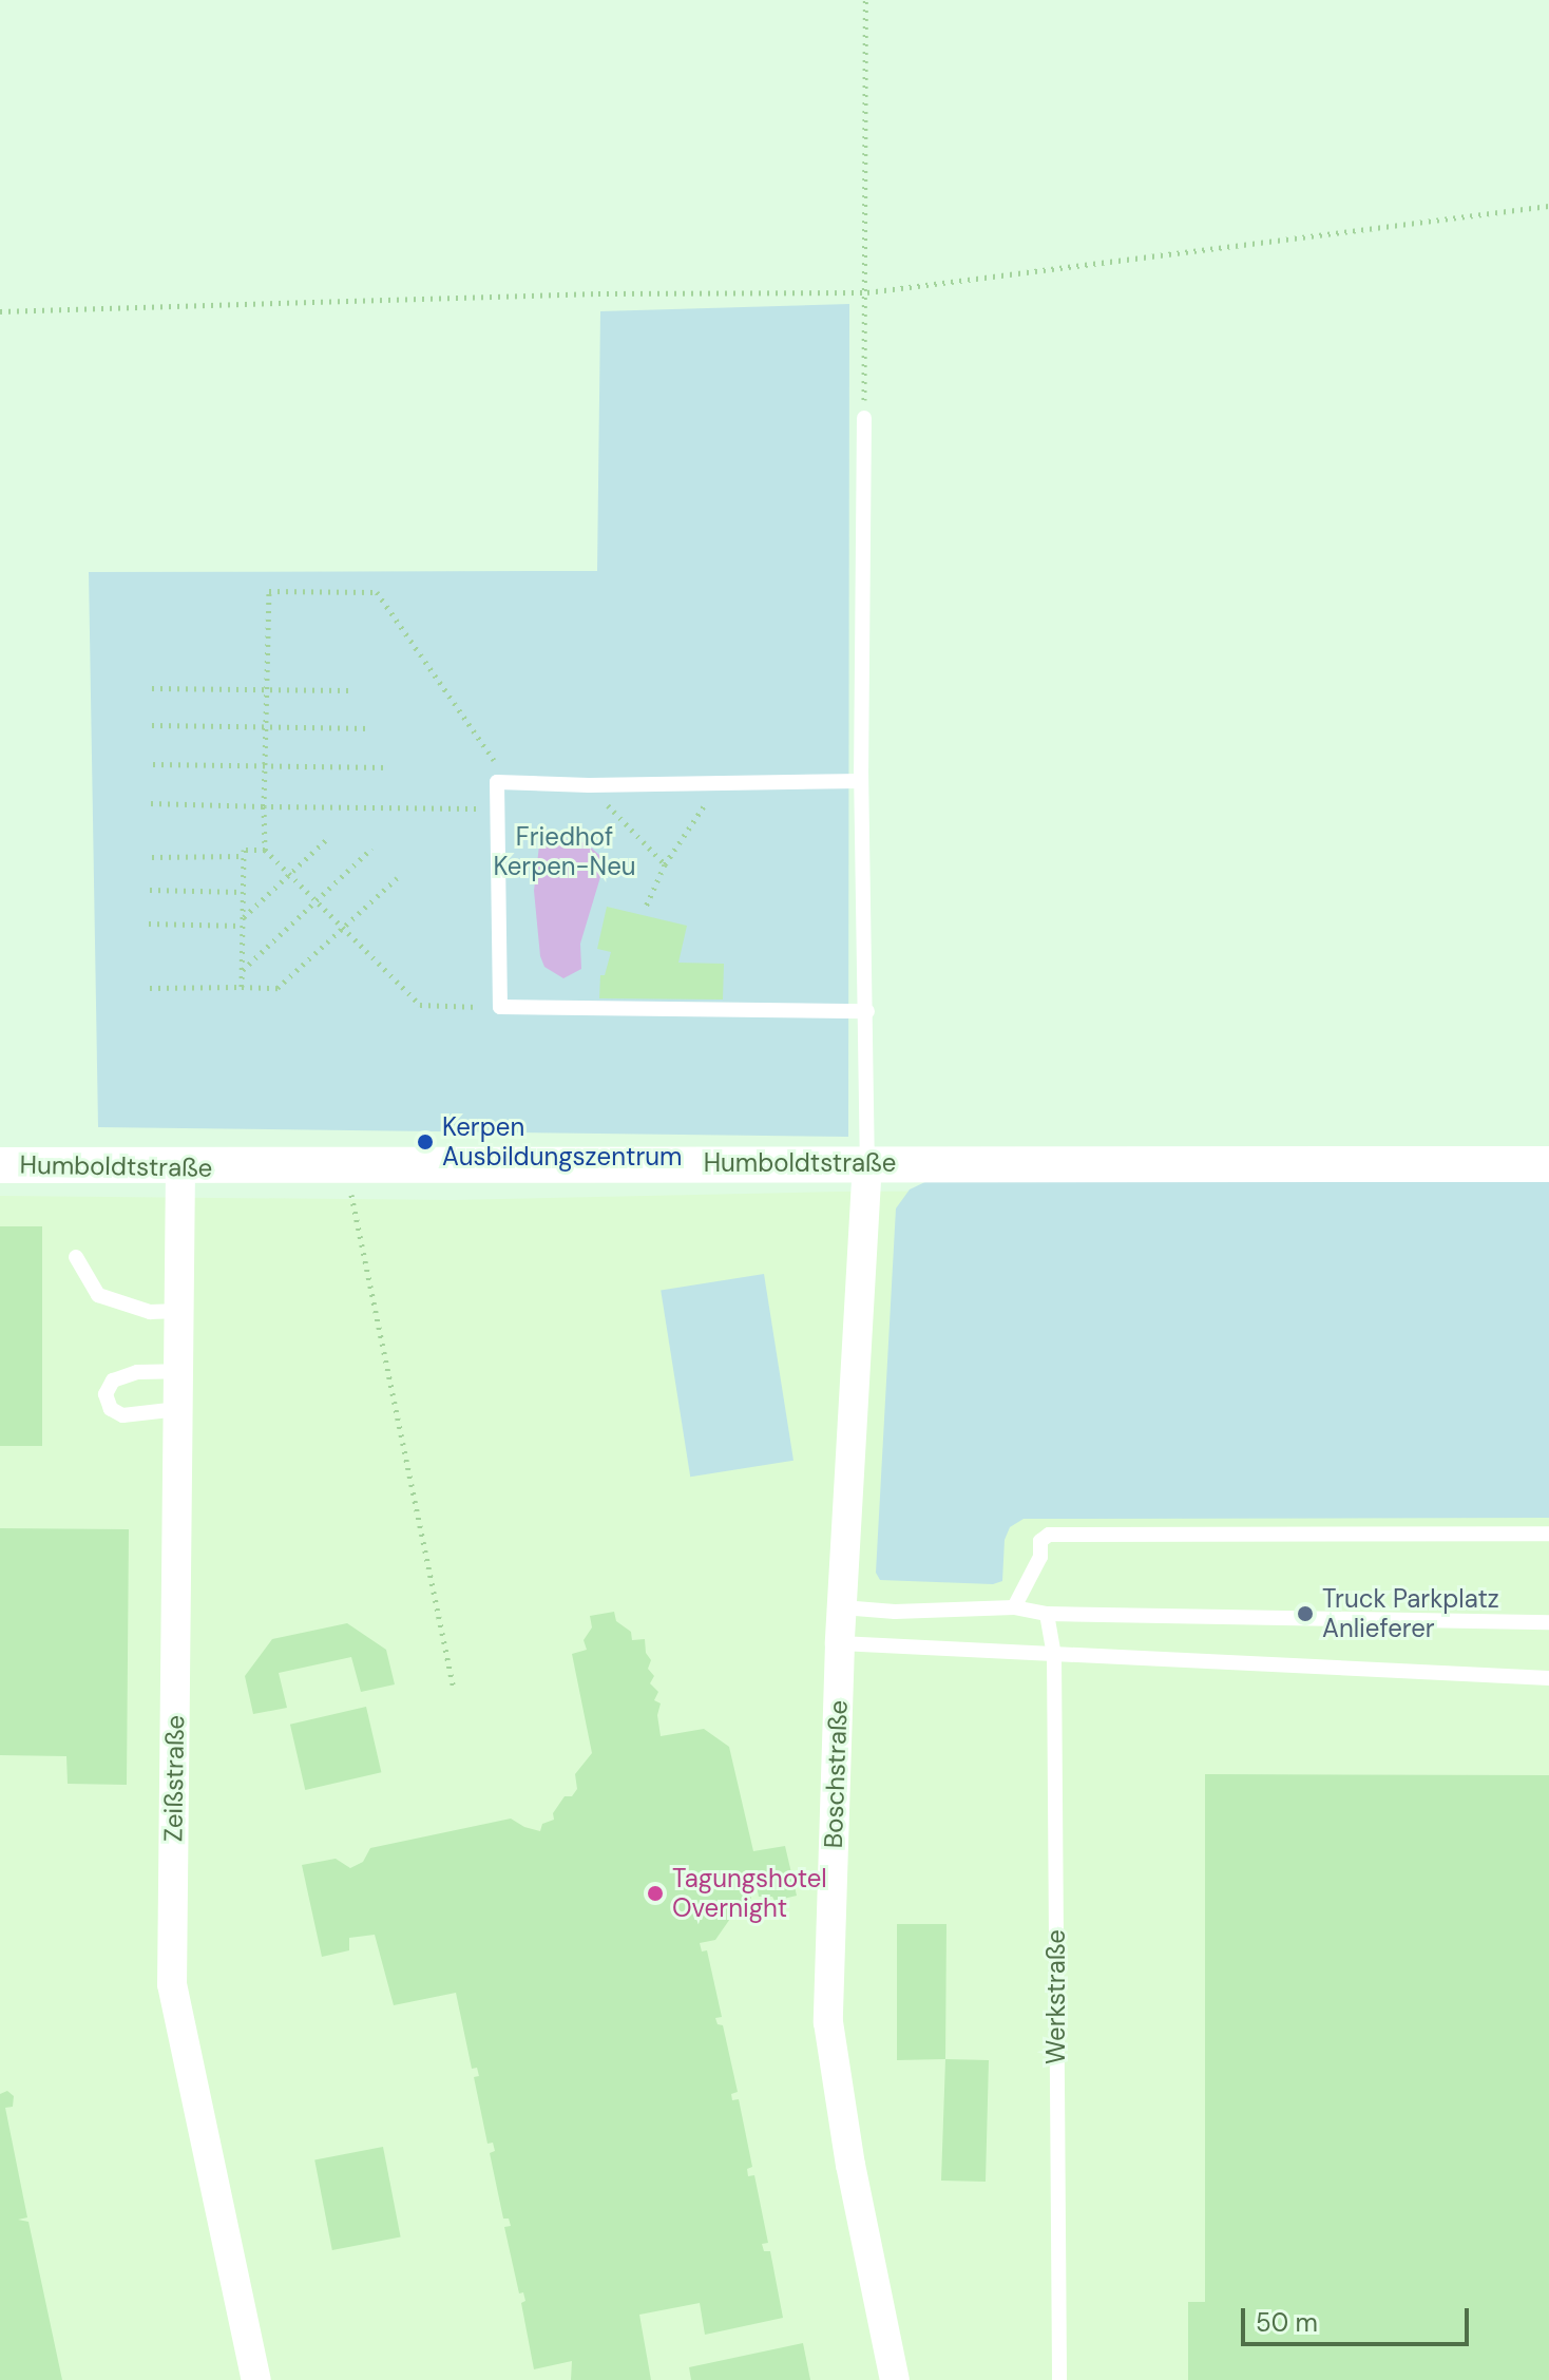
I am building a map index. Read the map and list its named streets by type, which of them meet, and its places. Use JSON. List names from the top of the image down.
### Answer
{
  "streets": {
    "street": ["Humboldtstraße", "Boschstraße", "Zeißstraße"],
    "lane": ["Werkstraße"]
  },
  "crossings": [
    ["Humboldtstraße", "Boschstraße"],
    ["Humboldtstraße", "Zeißstraße"]
  ],
  "parks": ["Friedhof Kerpen-Neu"],
  "places": ["Kerpen Ausbildungszentrum", "Truck Parkplatz Anlieferer", "Tagungshotel Overnight"],
  "scale_bar": "50 m"
}
